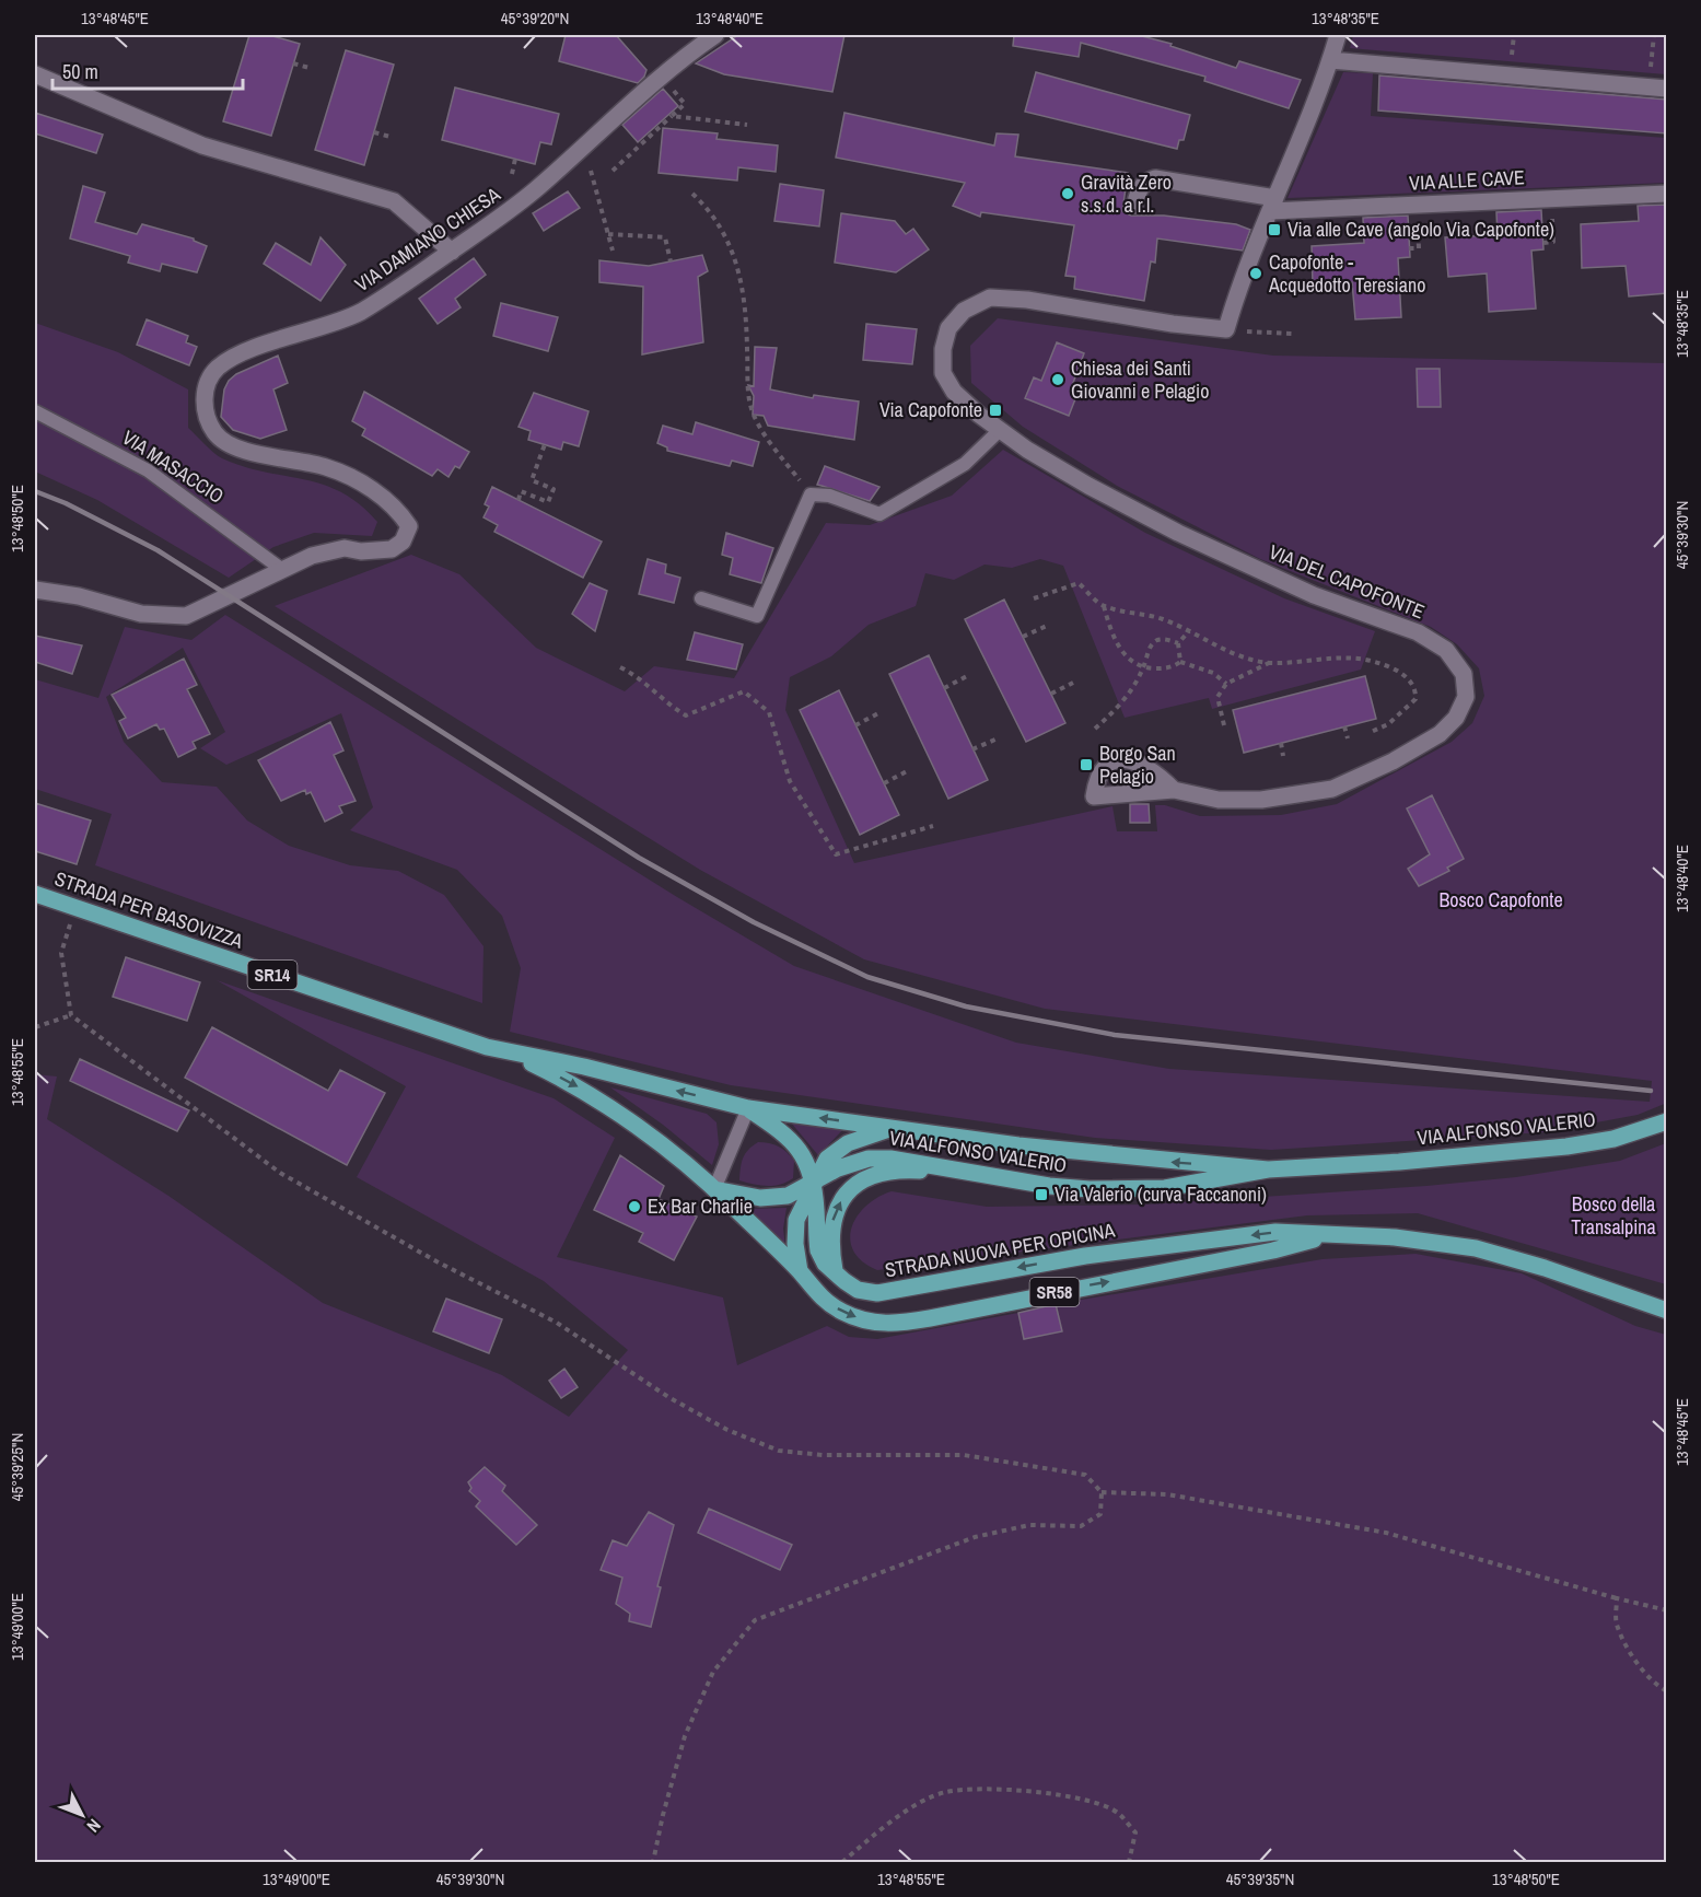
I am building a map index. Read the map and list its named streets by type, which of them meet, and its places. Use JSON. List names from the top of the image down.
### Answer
{
  "streets": {
    "main road": [
      "STRADA PER BASOVIZZA",
      "SR14",
      "VIA ALFONSO VALERIO",
      "STRADA NUOVA PER OPICINA",
      "SR58"
    ],
    "street": ["VIA ALLE CAVE", "VIA DAMIANO CHIESA", "VIA DEL CAPOFONTE"],
    "lane": ["VIA MASACCIO"]
  },
  "crossings": [
    ["VIA DAMIANO CHIESA", "VIA MASACCIO"],
    ["STRADA PER BASOVIZZA", "VIA ALFONSO VALERIO"],
    ["STRADA PER BASOVIZZA", "STRADA NUOVA PER OPICINA"],
    ["VIA ALFONSO VALERIO", "STRADA NUOVA PER OPICINA"]
  ],
  "parks": ["Bosco Capofonte", "Bosco della Transalpina"],
  "places": {
    "other": [
      "Gravità Zero s.s.d. a r.l.",
      "Capofonte - Acquedotto Teresiano",
      "Chiesa dei Santi Giovanni e Pelagio",
      "Ex Bar Charlie"
    ],
    "transit": [
      "Via alle Cave (angolo Via Capofonte)",
      "Via Capofonte",
      "Borgo San Pelagio",
      "Via Valerio (curva Faccanoni)"
    ]
  },
  "scale_bar": "50 m",
  "north": "bottom right",
  "coordinates": [
    "13°48'45\"E",
    "45°39'20\"N",
    "13°48'40\"E",
    "13°48'35\"E",
    "13°48'50\"E",
    "45°39'30\"N",
    "13°48'55\"E",
    "45°39'25\"N",
    "13°49'00\"E",
    "45°39'35\"N"
  ]
}
